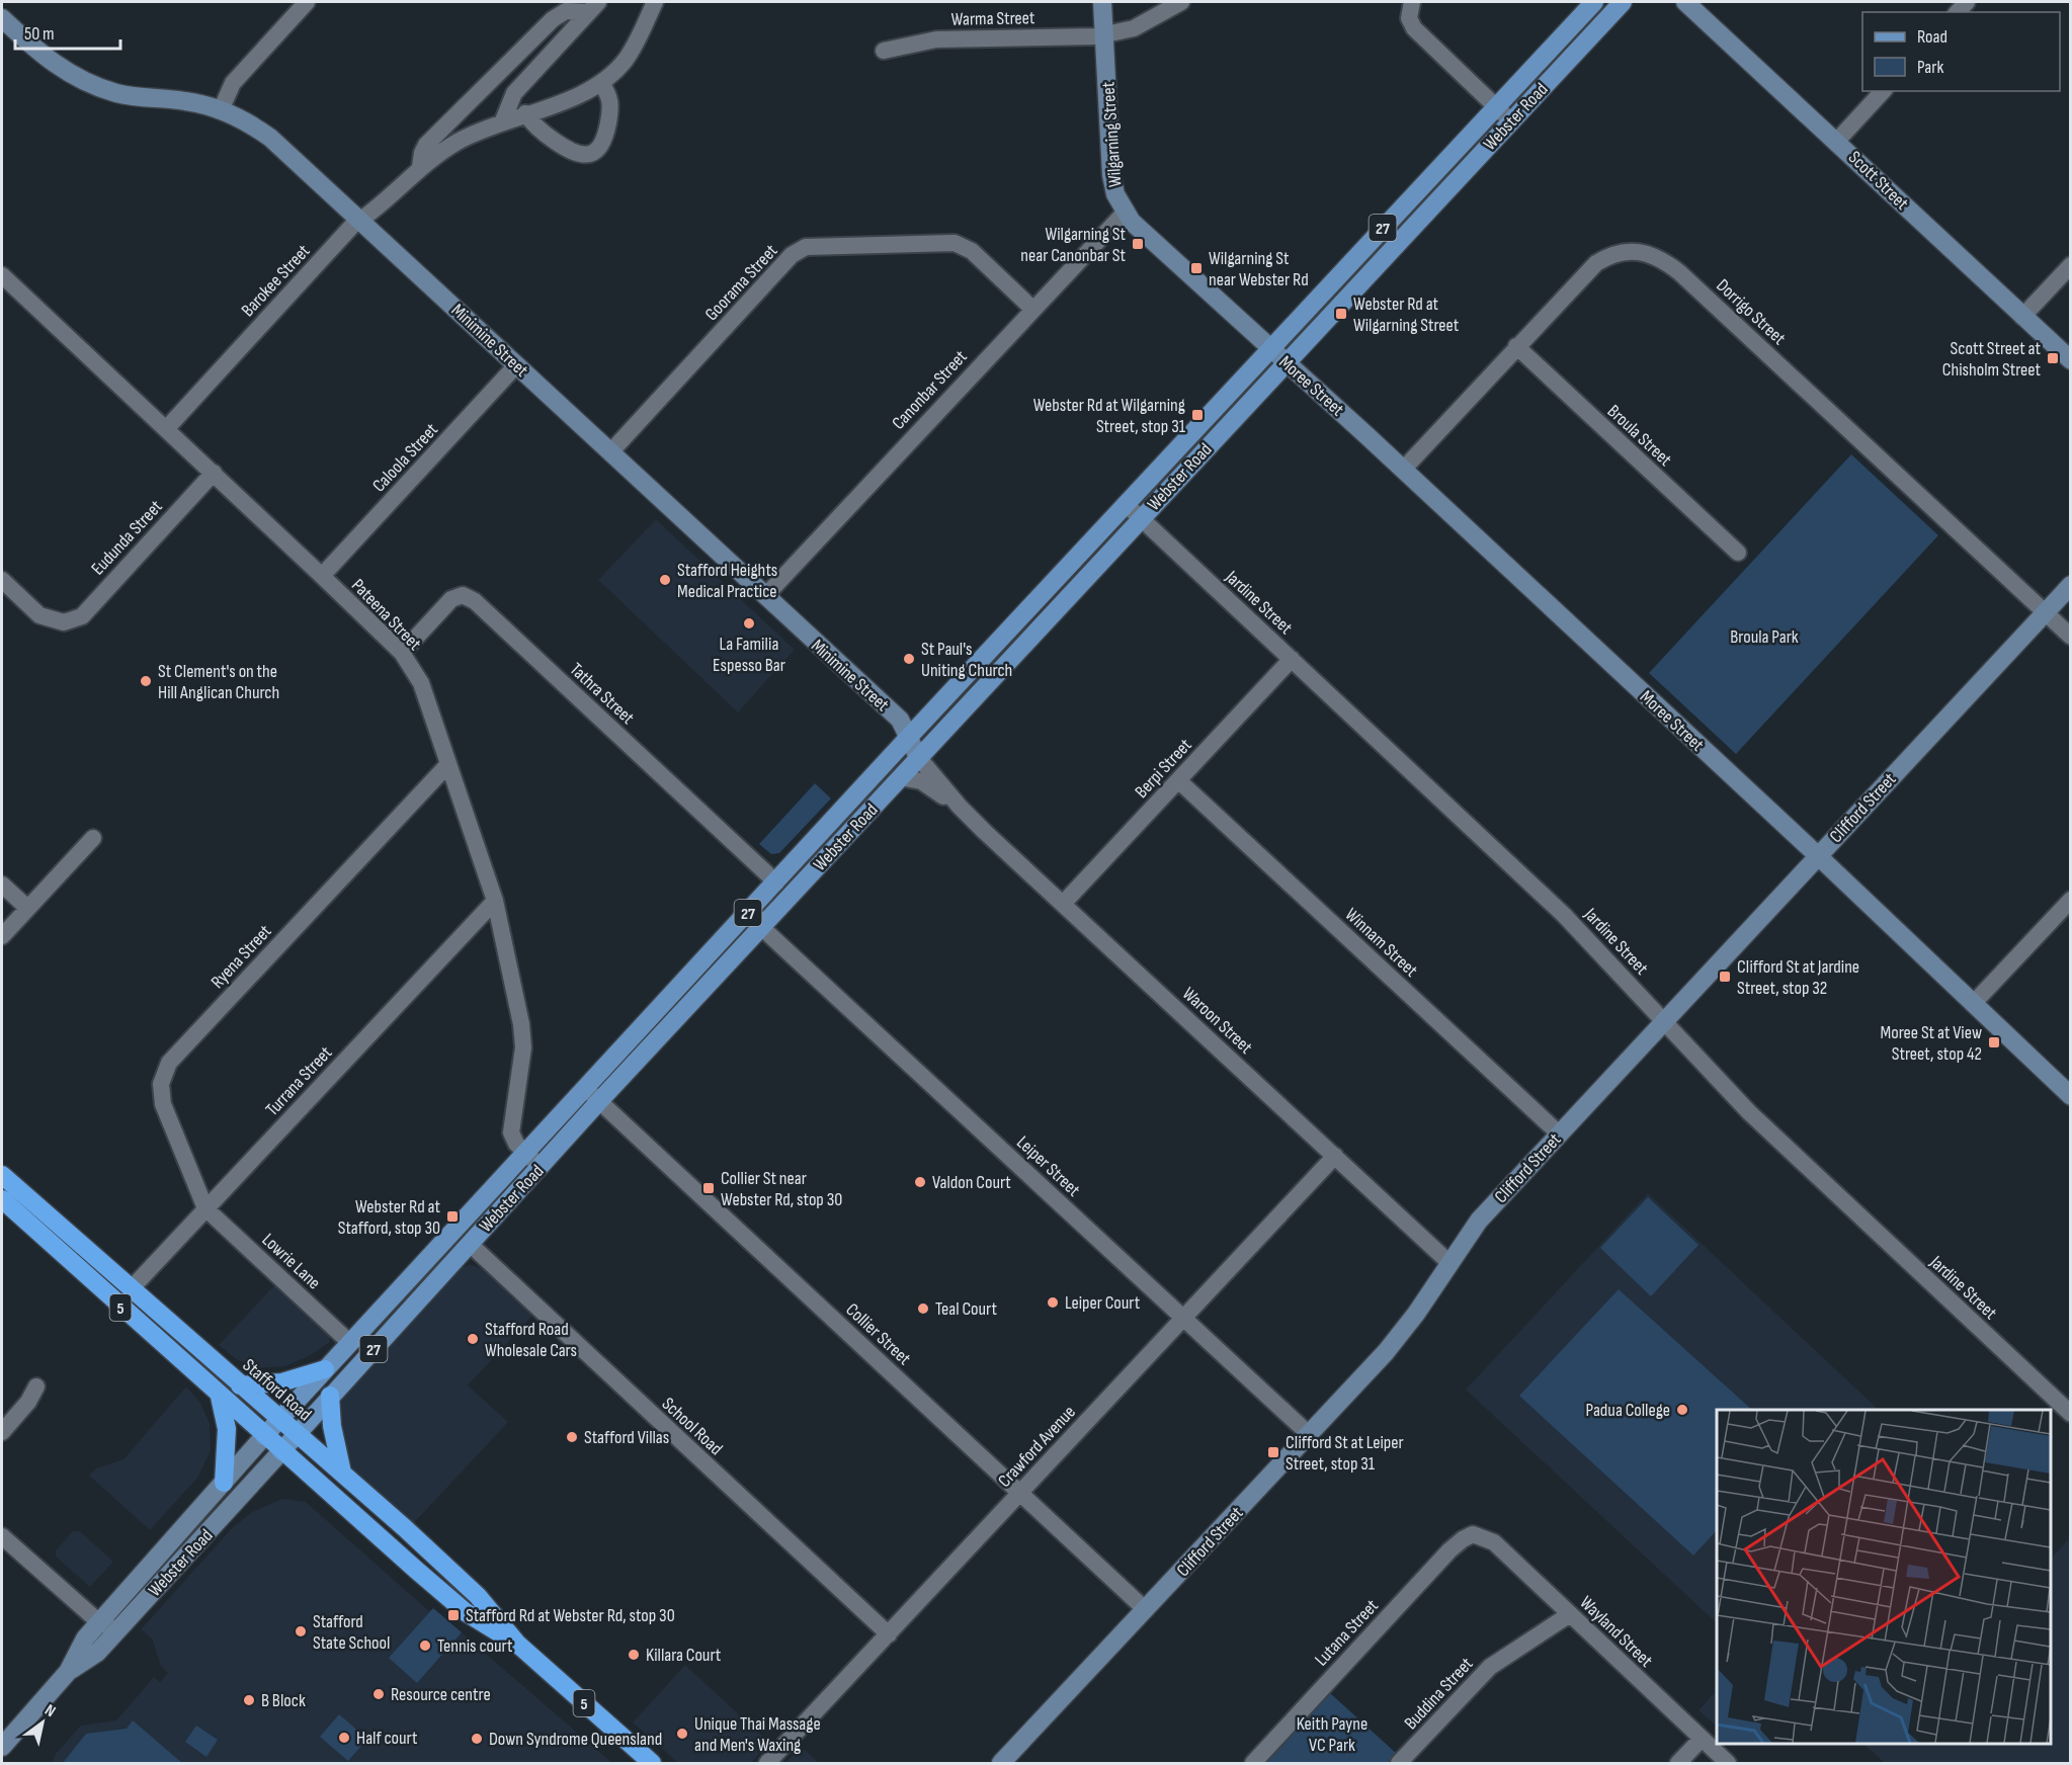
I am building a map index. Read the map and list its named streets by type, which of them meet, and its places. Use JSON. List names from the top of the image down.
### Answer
{
  "streets": {
    "highway": ["5", "Stafford Road"],
    "main road": ["Webster Road", "27"],
    "street": [
      "Warma Street",
      "Wilgarning Street",
      "Scott Street",
      "Barokee Street",
      "Goorama Street",
      "Dorrigo Street",
      "Minimine Street",
      "Moree Street",
      "Canonbar Street",
      "Broula Street",
      "Caloola Street",
      "Eudunda Street",
      "Jardine Street",
      "Pateena Street",
      "Tathra Street",
      "Berpi Street",
      "Clifford Street",
      "Winnam Street",
      "Ryena Street",
      "Waroon Street",
      "Turrana Street",
      "Leiper Street",
      "Lowrie Lane",
      "Collier Street",
      "School Road",
      "Crawford Avenue",
      "Wayland Street",
      "Lutana Street",
      "Buddina Street"
    ]
  },
  "crossings": [
    ["Warma Street", "Wilgarning Street"],
    ["Webster Road", "Wilgarning Street"],
    ["Webster Road", "Minimine Street"],
    ["Webster Road", "Moree Street"],
    ["Webster Road", "Jardine Street"],
    ["Webster Road", "Pateena Street"],
    ["Webster Road", "Tathra Street"],
    ["Webster Road", "Waroon Street"],
    ["Webster Road", "Leiper Street"],
    ["Webster Road", "Lowrie Lane"],
    ["Webster Road", "Collier Street"],
    ["Webster Road", "Stafford Road"],
    ["Webster Road", "School Road"],
    ["Wilgarning Street", "Moree Street"],
    ["Wilgarning Street", "Canonbar Street"],
    ["Barokee Street", "Minimine Street"],
    ["Barokee Street", "Pateena Street"],
    ["Goorama Street", "Minimine Street"],
    ["Goorama Street", "Canonbar Street"],
    ["Dorrigo Street", "Moree Street"],
    ["Dorrigo Street", "Broula Street"],
    ["Dorrigo Street", "Clifford Street"],
    ["Minimine Street", "Canonbar Street"],
    ["Minimine Street", "Caloola Street"],
    ["Minimine Street", "Waroon Street"],
    ["Moree Street", "Clifford Street"],
    ["Caloola Street", "Pateena Street"],
    ["Eudunda Street", "Pateena Street"],
    ["Jardine Street", "Berpi Street"],
    ["Jardine Street", "Clifford Street"],
    ["Pateena Street", "Tathra Street"],
    ["Pateena Street", "Ryena Street"],
    ["Pateena Street", "Turrana Street"],
    ["Berpi Street", "Winnam Street"],
    ["Berpi Street", "Waroon Street"],
    ["Clifford Street", "Winnam Street"],
    ["Clifford Street", "Waroon Street"],
    ["Clifford Street", "Leiper Street"],
    ["Clifford Street", "Collier Street"],
    ["Ryena Street", "Turrana Street"],
    ["Ryena Street", "Lowrie Lane"],
    ["Waroon Street", "Crawford Avenue"],
    ["Turrana Street", "Lowrie Lane"],
    ["Turrana Street", "Stafford Road"],
    ["Leiper Street", "Crawford Avenue"],
    ["Collier Street", "Crawford Avenue"],
    ["School Road", "Crawford Avenue"],
    ["Wayland Street", "Lutana Street"],
    ["Wayland Street", "Buddina Street"]
  ],
  "parks": ["Broula Park", "Keith Payne VC Park"],
  "places": {
    "transit": [
      "Wilgarning St near Canonbar St",
      "Wilgarning St near Webster Rd",
      "Webster Rd at Wilgarning Street",
      "Scott Street at Chisholm Street",
      "Webster Rd at Wilgarning Street, stop 31",
      "Clifford St at Jardine Street, stop 32",
      "Moree St at View Street, stop 42",
      "Collier St near Webster Rd, stop 30",
      "Webster Rd at Stafford, stop 30",
      "Clifford St at Leiper Street, stop 31",
      "Stafford Rd at Webster Rd, stop 30"
    ],
    "other": [
      "Stafford Heights Medical Practice",
      "La Familia Espesso Bar",
      "St Paul's Uniting Church",
      "St Clement's on the Hill Anglican Church",
      "Valdon Court",
      "Leiper Court",
      "Teal Court",
      "Stafford Road Wholesale Cars",
      "Padua College",
      "Stafford Villas",
      "Stafford State School",
      "Tennis court",
      "Killara Court",
      "Resource centre",
      "B Block",
      "Unique Thai Massage and Men's Waxing",
      "Half court",
      "Down Syndrome Queensland"
    ]
  },
  "legend": ["Road", "Park"],
  "scale_bar": "50 m",
  "north": "top right"
}
